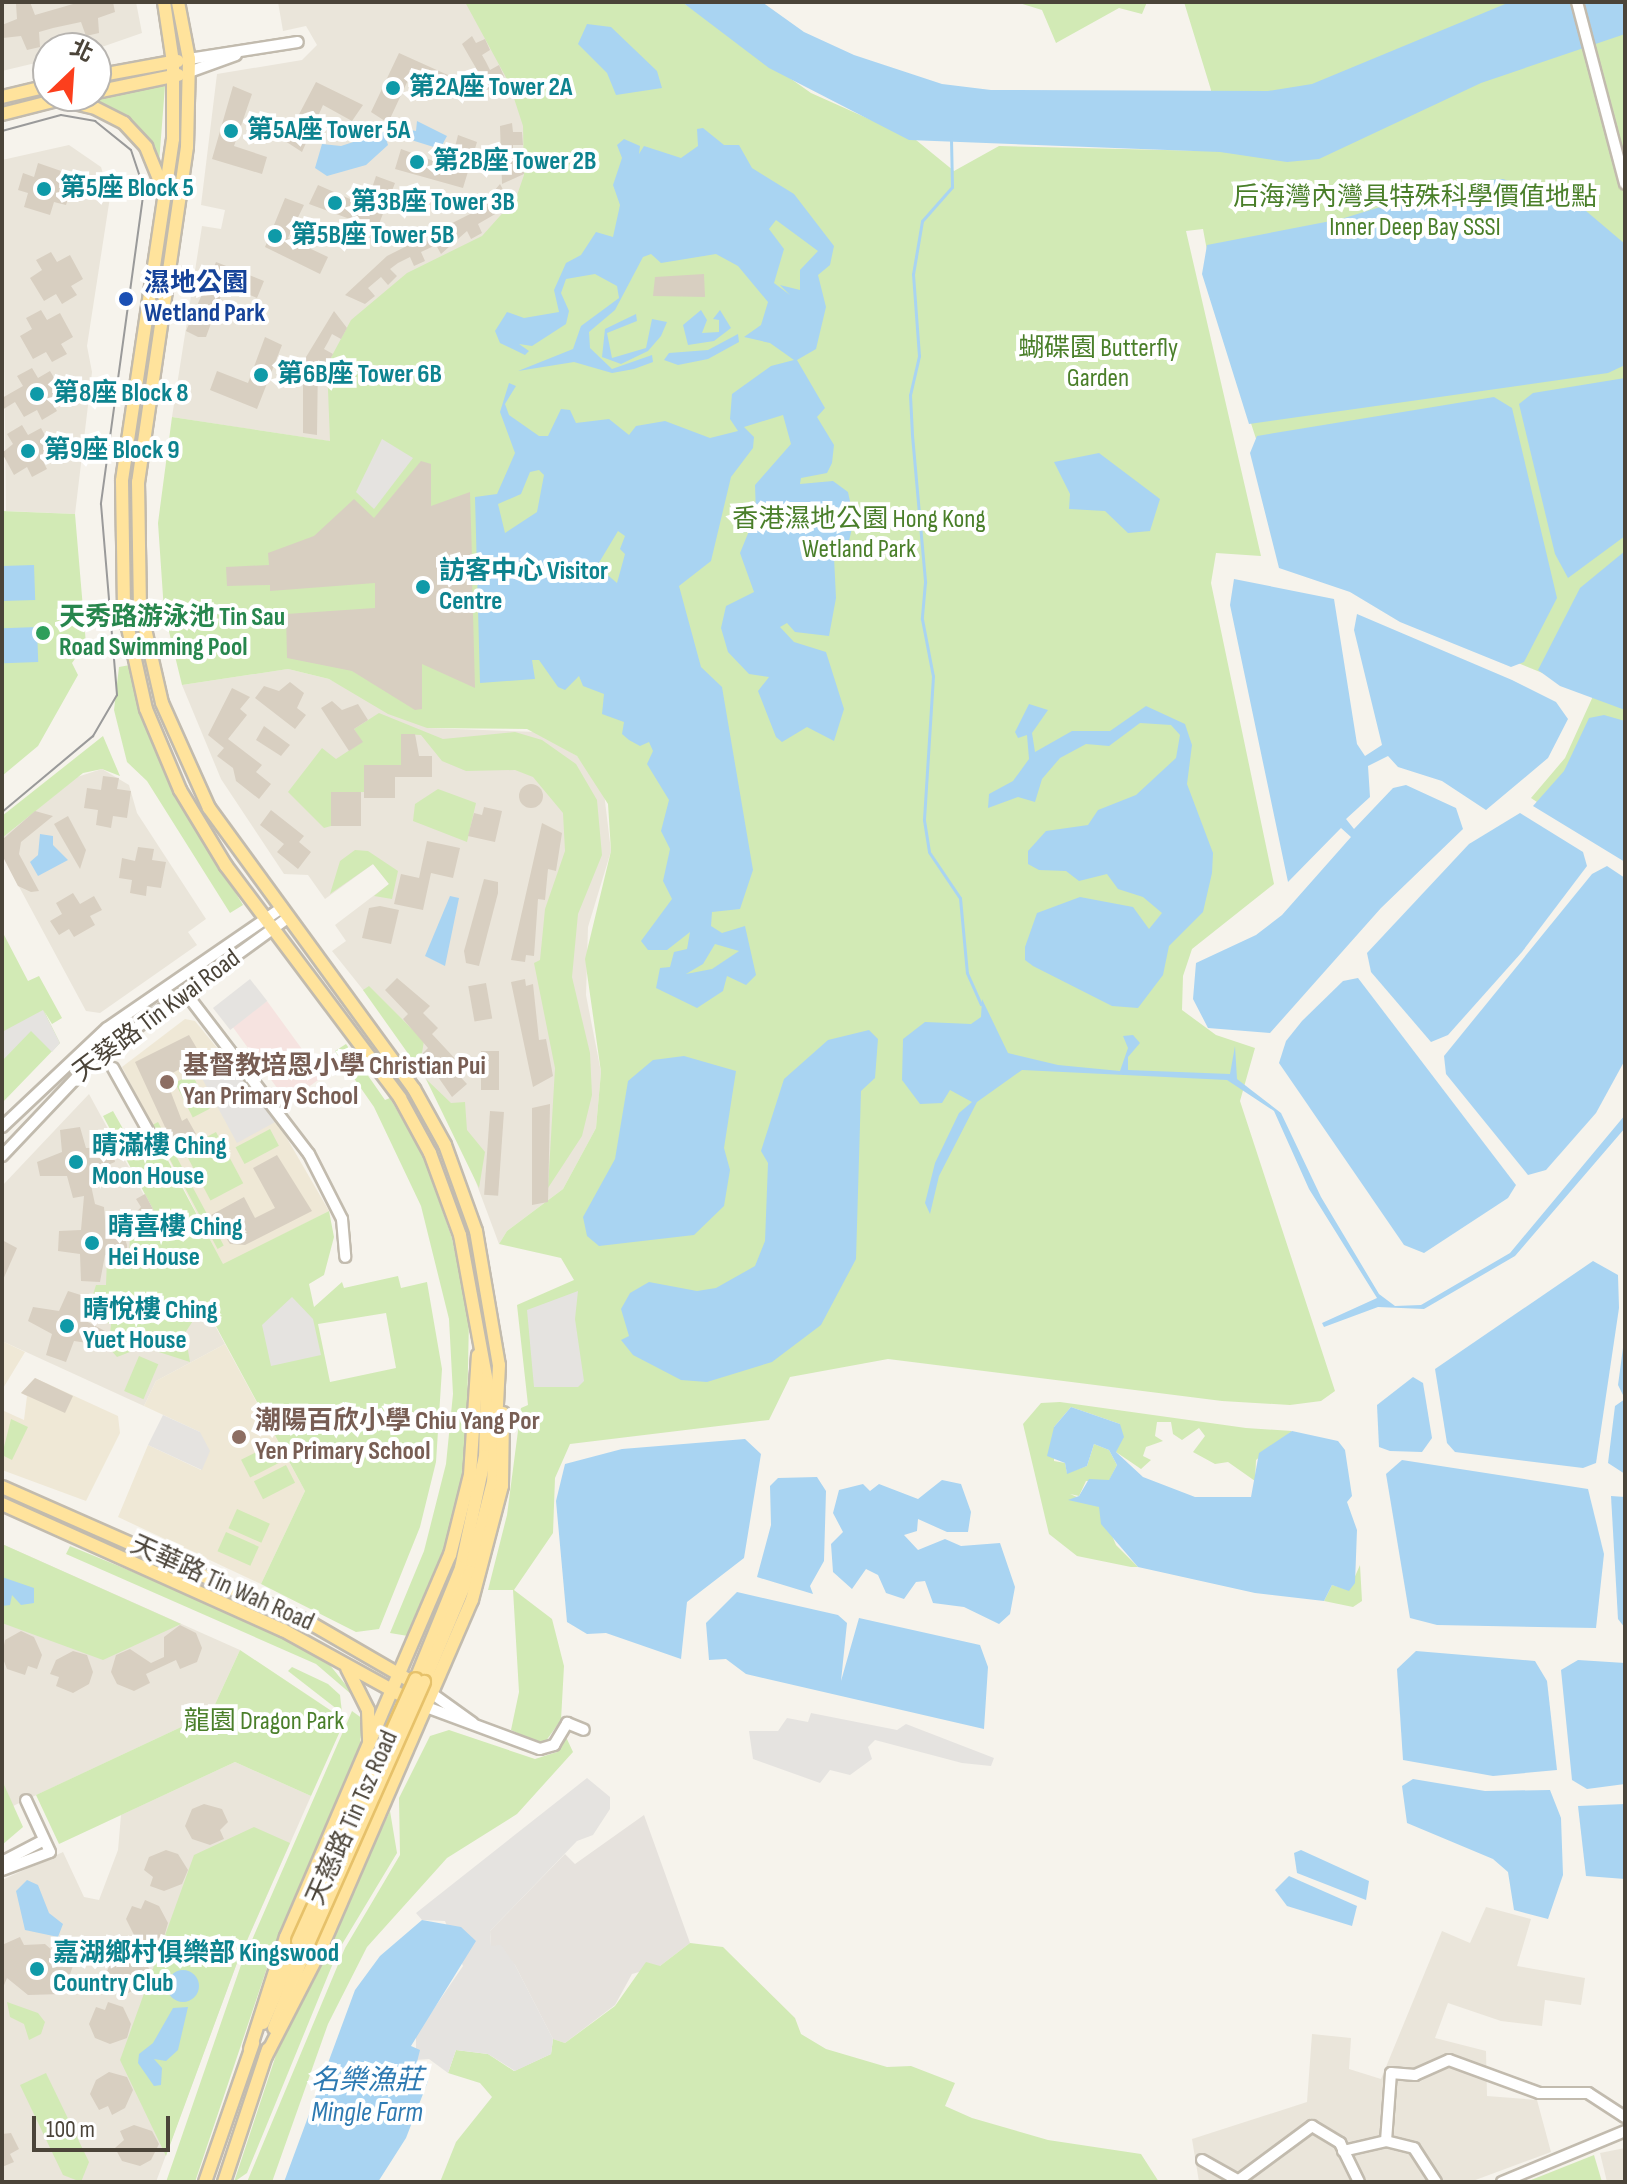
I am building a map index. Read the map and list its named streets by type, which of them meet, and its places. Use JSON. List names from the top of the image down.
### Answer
{
  "streets": {
    "main road": ["天華路 Tin Wah Road", "天慈路 Tin Tsz Road"],
    "street": ["天葵路 Tin Kwai Road"]
  },
  "water": ["名樂漁莊 Mingle Farm"],
  "parks": [
    "后海灣內灣具特殊科學價值地點 Inner Deep Bay SSSI",
    "蝴碟園 Butterfly Garden",
    "香港濕地公園 Hong Kong Wetland Park",
    "龍園 Dragon Park"
  ],
  "places": [
    "第2A座 Tower 2A",
    "第5A座 Tower 5A",
    "第2B座 Tower 2B",
    "第5座 Block 5",
    "第3B座 Tower 3B",
    "第5B座 Tower 5B",
    "濕地公園 Wetland Park",
    "第6B座 Tower 6B",
    "第8座 Block 8",
    "第9座 Block 9",
    "訪客中心 Visitor Centre",
    "天秀路游泳池 Tin Sau Road Swimming Pool",
    "基督教培恩小學 Christian Pui Yan Primary School",
    "晴滿樓 Ching Moon House",
    "晴喜樓 Ching Hei House",
    "晴悅樓 Ching Yuet House",
    "潮陽百欣小學 Chiu Yang Por Yen Primary School",
    "嘉湖鄉村俱樂部 Kingswood Country Club"
  ],
  "scale_bar": "100 m",
  "north": "top right"
}
